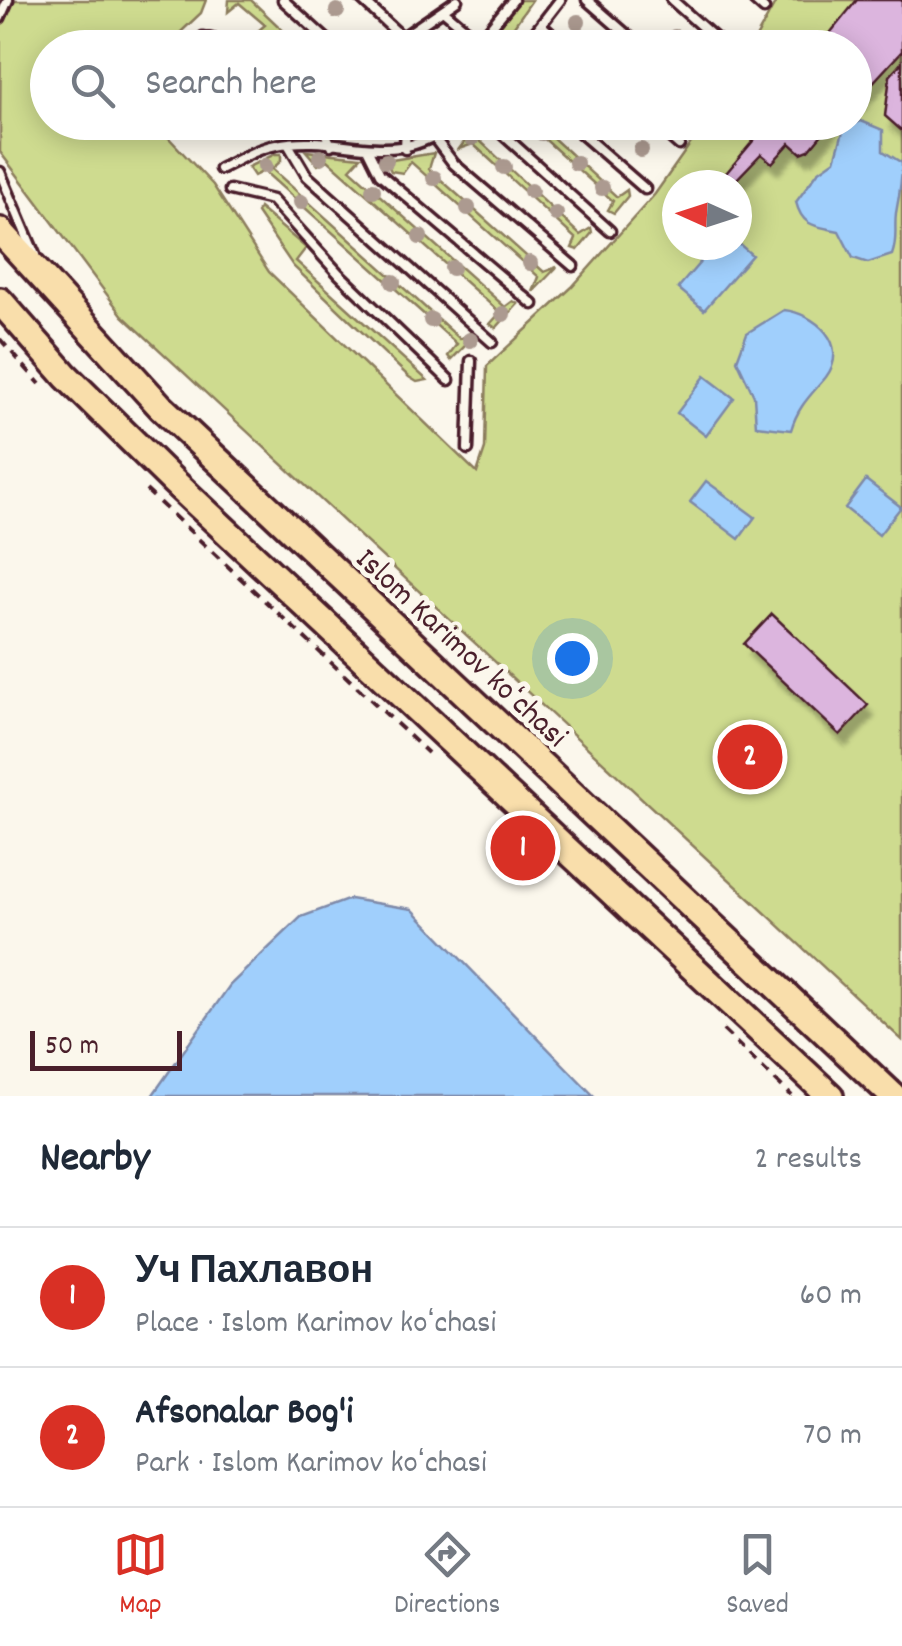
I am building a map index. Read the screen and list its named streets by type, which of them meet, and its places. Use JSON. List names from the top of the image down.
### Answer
{
  "streets": {
    "main road": ["Islom Karimov koʻchasi"]
  },
  "scale_bar": "50 m",
  "north": "left",
  "page": {
    "search": "Search here",
    "pins": ["2", "1"],
    "scale": "50 m",
    "heading": ["Nearby", "2 results"],
    "list": [
      {
        "mark": "1",
        "name": "Уч Пахлавон",
        "note": "Place · Islom Karimov koʻchasi",
        "value": "60 m"
      },
      {
        "mark": "2",
        "name": "Afsonalar Bog'i",
        "note": "Park · Islom Karimov koʻchasi",
        "value": "70 m"
      }
    ],
    "nav": ["Map", "Directions", "Saved"]
  }
}
